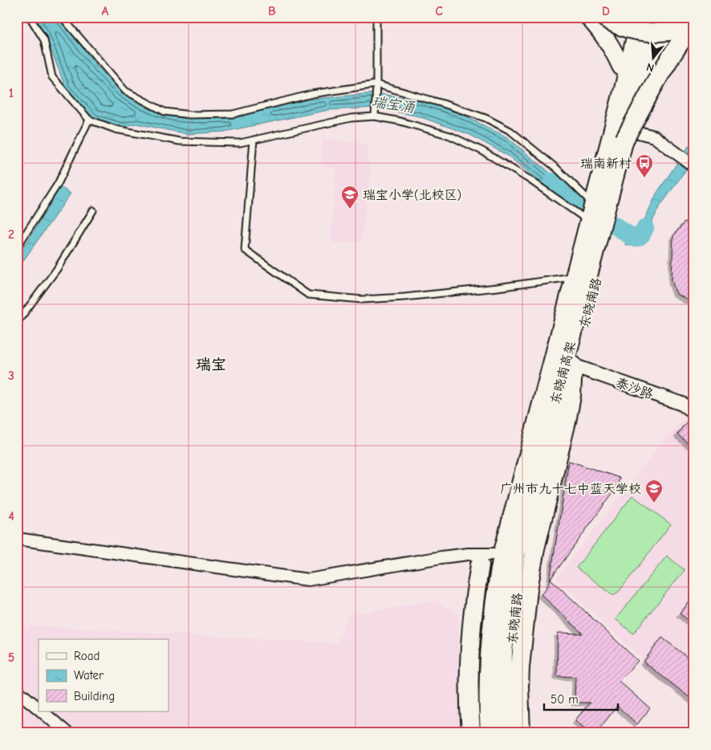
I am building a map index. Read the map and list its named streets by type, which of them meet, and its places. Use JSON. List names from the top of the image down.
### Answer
{
  "streets": {
    "highway": ["东晓南高架"],
    "main road": ["东晓南路"],
    "street": ["泰沙路"]
  },
  "crossings": [
    ["东晓南路", "东晓南高架"],
    ["东晓南路", "泰沙路"]
  ],
  "districts": ["瑞宝"],
  "water": ["瑞宝涌"],
  "places": {
    "bus stop": ["瑞南新村"],
    "school or university": ["瑞宝小学(北校区)", "广州市九十七中蓝天学校"]
  },
  "legend": ["Road", "Water", "Building"],
  "scale_bar": "50 m",
  "north": "bottom",
  "grid": {
    "columns": [
      "A",
      "B",
      "C",
      "D"
    ],
    "rows": [
      "1",
      "2",
      "3",
      "4",
      "5"
    ]
  }
}
